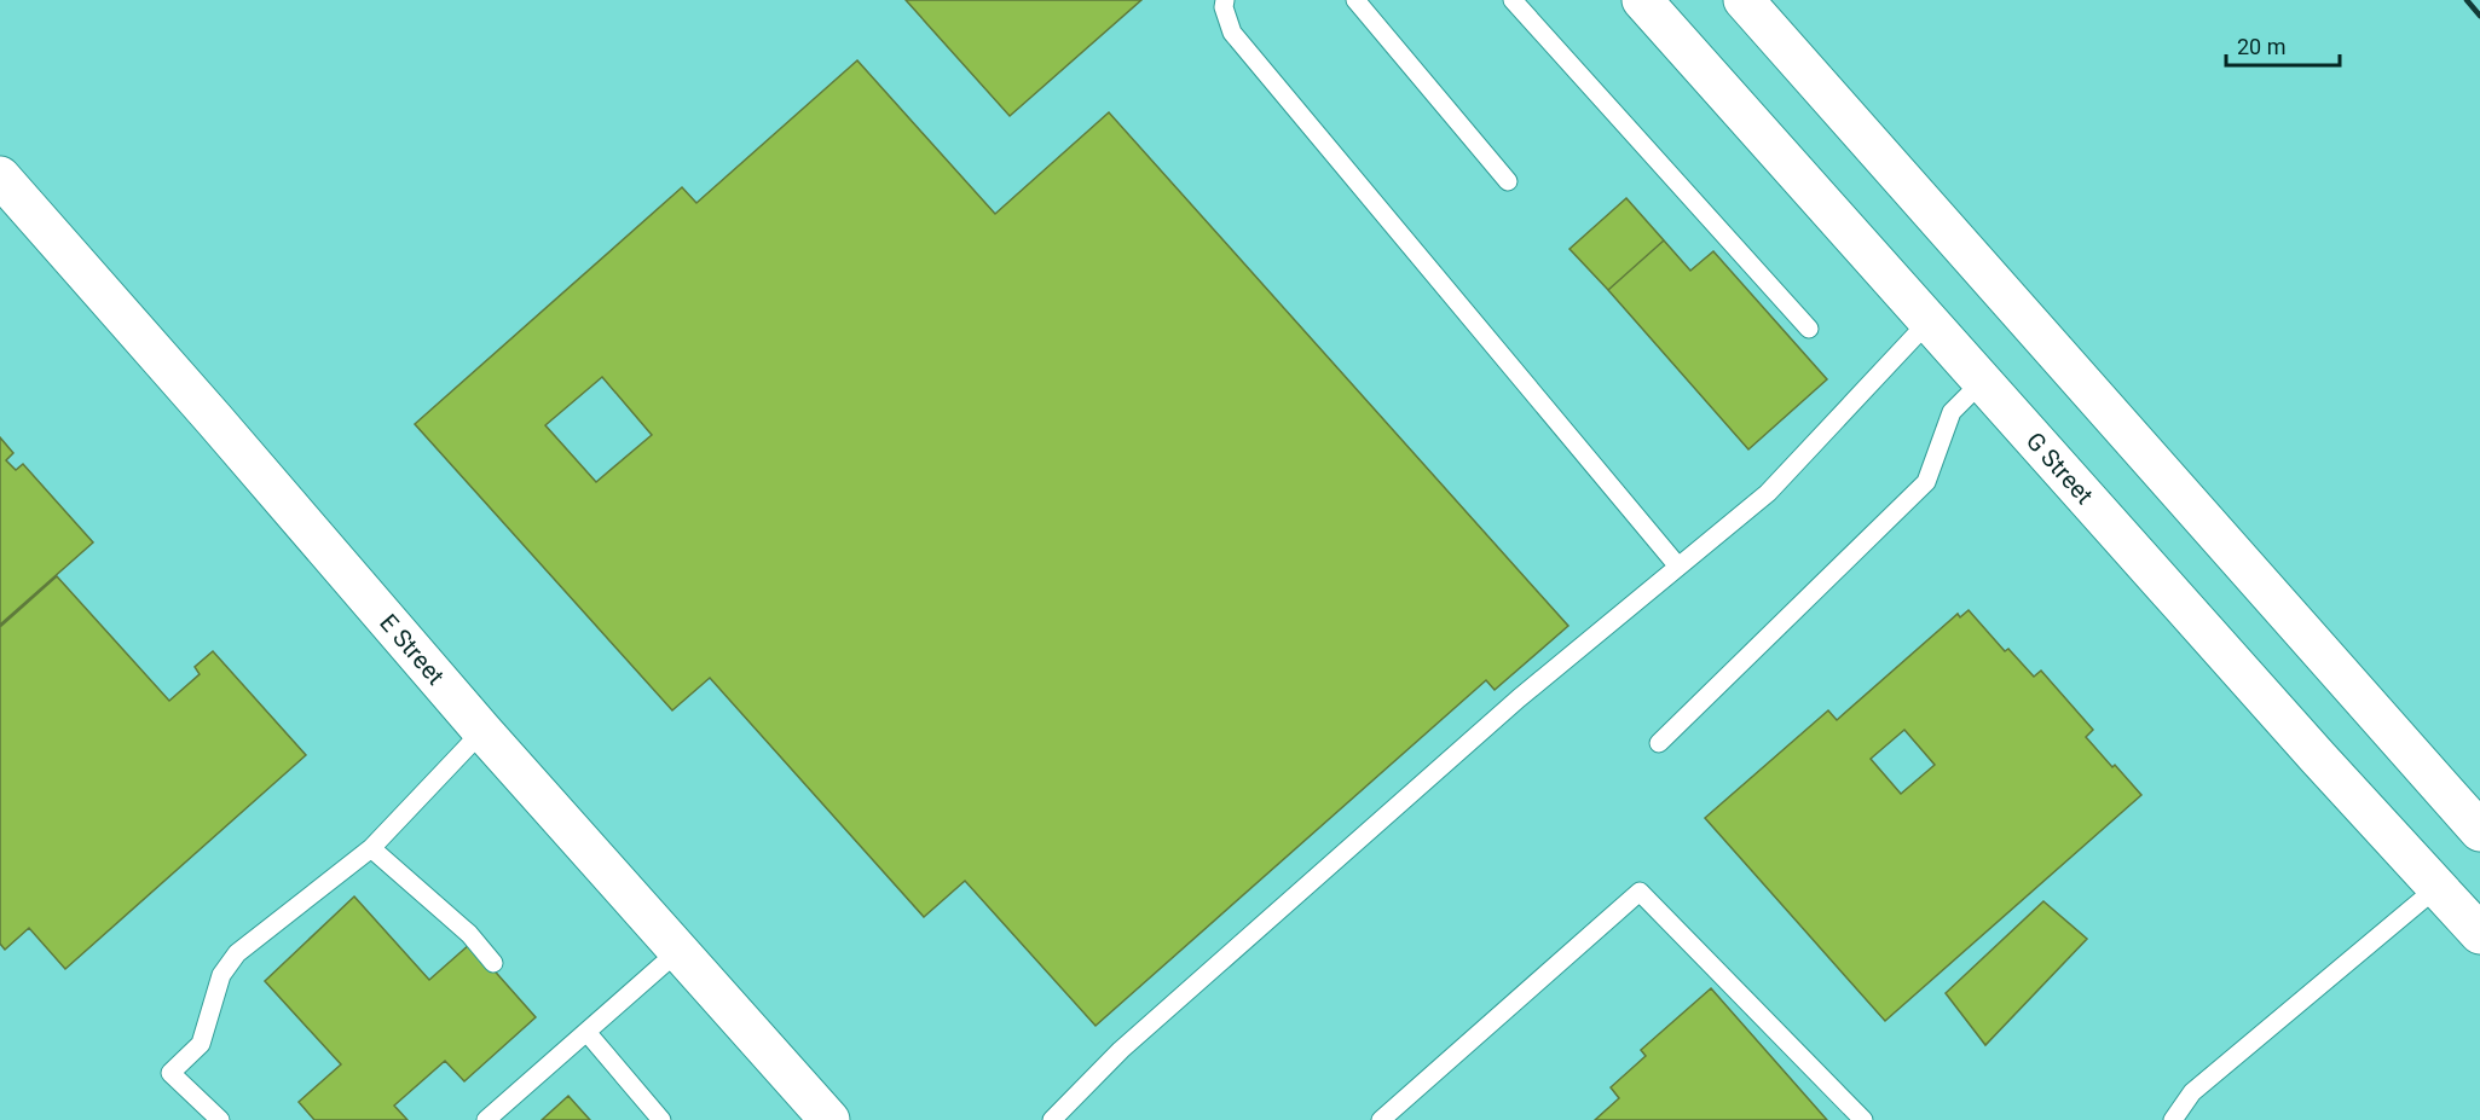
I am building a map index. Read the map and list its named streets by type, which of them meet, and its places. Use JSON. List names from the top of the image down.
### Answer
{
  "streets": {
    "street": ["G Street", "E Street"]
  },
  "scale_bar": "20 m"
}
